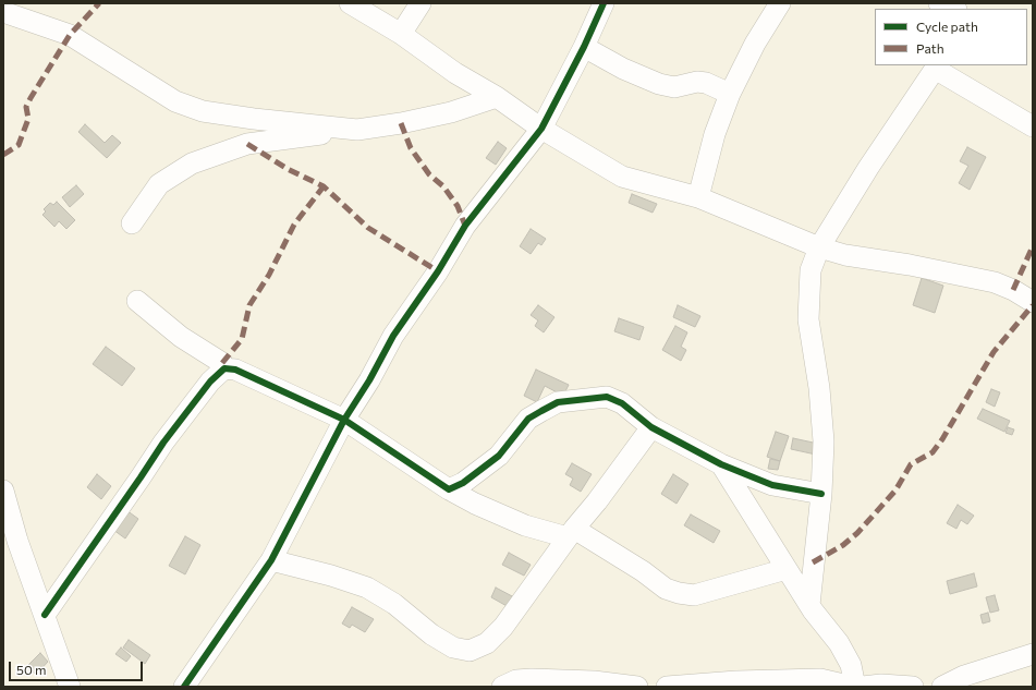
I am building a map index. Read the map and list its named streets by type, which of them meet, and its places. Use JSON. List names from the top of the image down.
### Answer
{
  "legend": ["Cycle path", "Path"],
  "scale_bar": "50 m"
}
